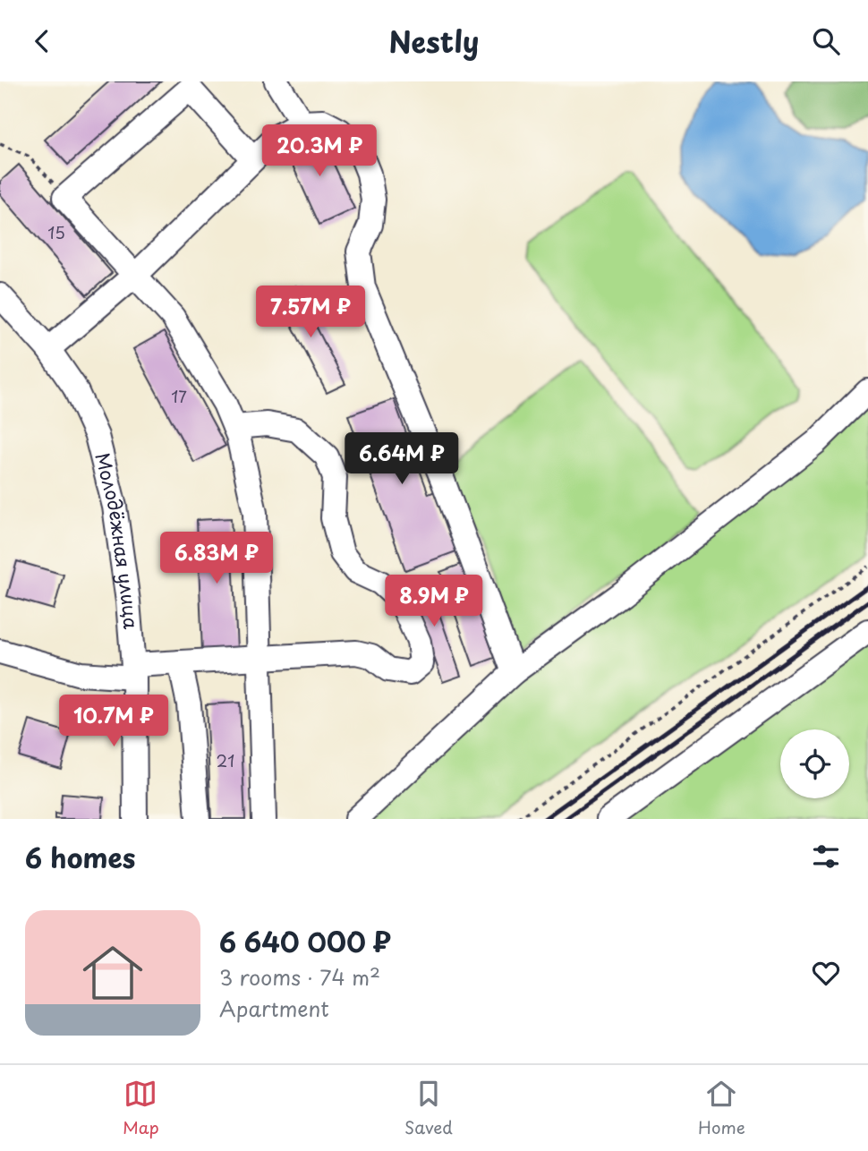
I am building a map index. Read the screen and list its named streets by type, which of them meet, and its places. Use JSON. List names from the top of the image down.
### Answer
{
  "streets": {
    "street": ["Молодёжная улица"]
  },
  "house_numbers": ["15", "17", "21"],
  "page": {
    "header": "Nestly",
    "price": [
      "20.3M ₽",
      "7.57M ₽",
      "6.64M ₽",
      "6.83M ₽",
      "8.9M ₽",
      "10.7M ₽"
    ],
    "heading": "6 homes",
    "list": [
      {
        "name": "6 640 000 ₽",
        "note": "3 rooms · 74 m² · Apartment"
      }
    ],
    "tabs": ["Map", "Saved", "Home"]
  }
}
